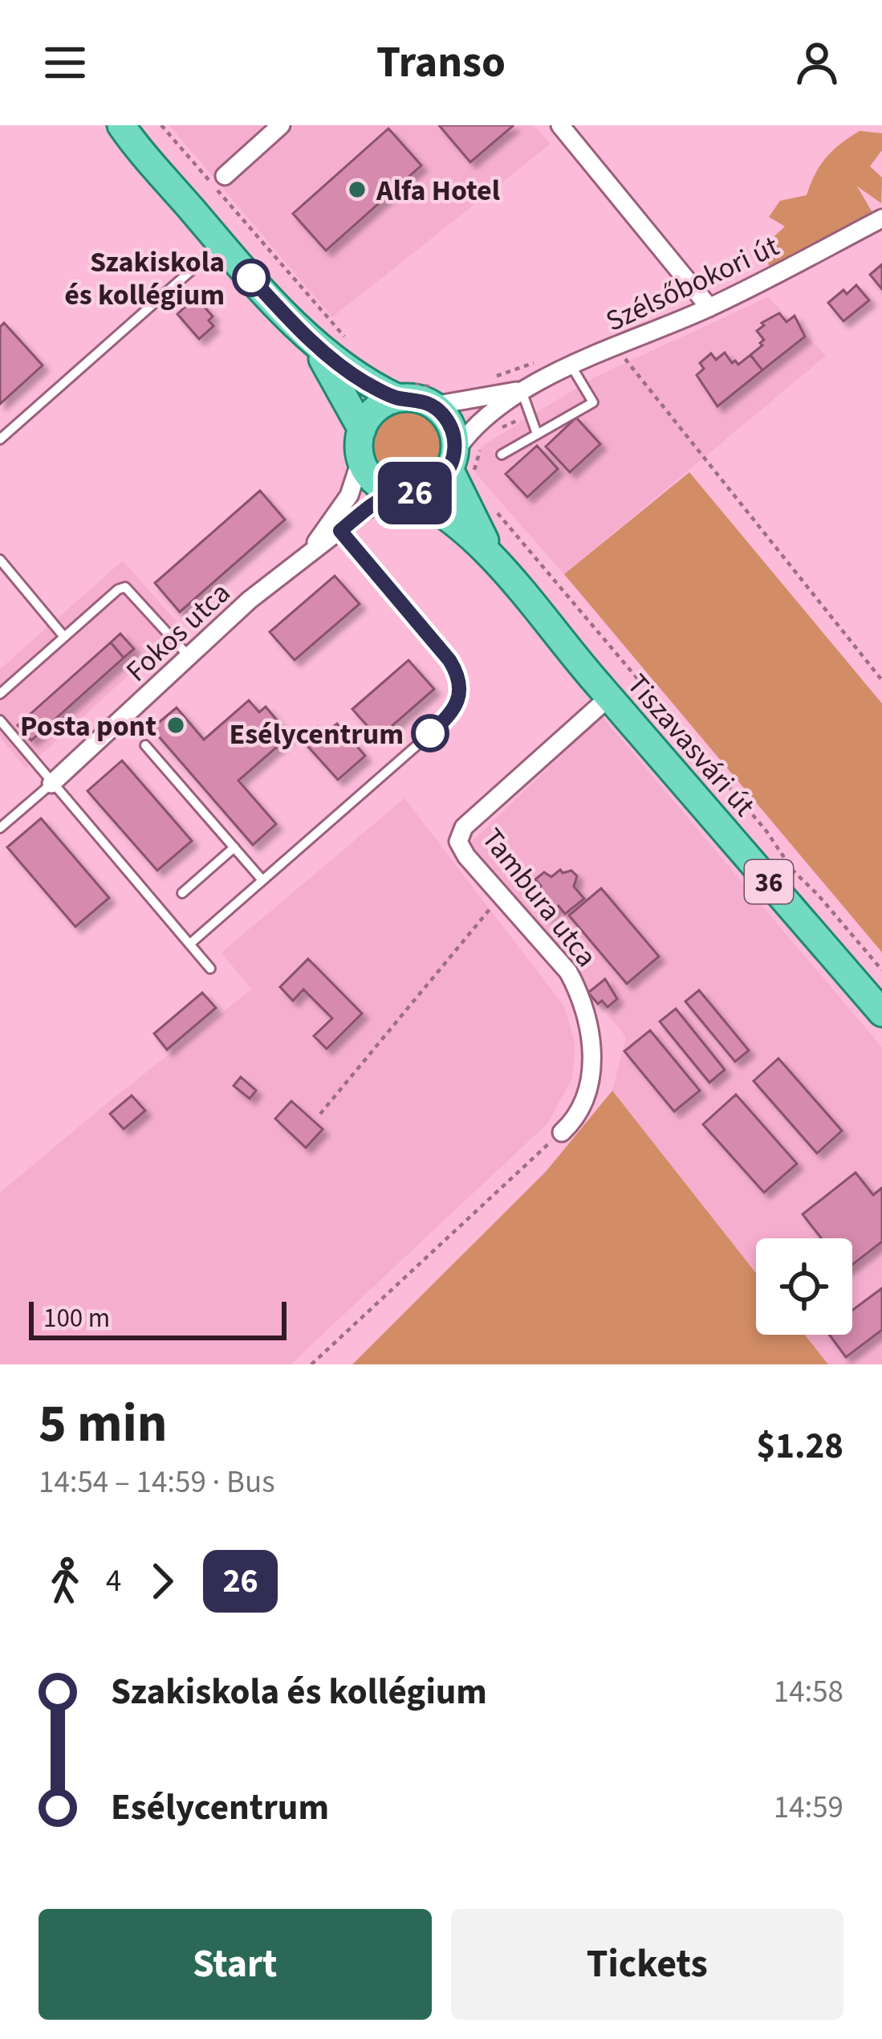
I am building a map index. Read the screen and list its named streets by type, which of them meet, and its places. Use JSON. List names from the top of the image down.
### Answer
{
  "streets": {
    "main road": ["Tiszavasvári út", "36"],
    "street": ["Szélsőbokori út", "Fokos utca", "Tambura utca"]
  },
  "crossings": [
    ["Fokos utca", "36"],
    ["Tiszavasvári út", "36"],
    ["Tiszavasvári út", "Tambura utca"]
  ],
  "places": [
    "Alfa Hotel",
    "Szakiskola és kollégium",
    "Posta pont",
    "Esélycentrum"
  ],
  "lines": ["bus line 26"],
  "scale_bar": "100 m",
  "page": {
    "header": "Transo",
    "on_map": "26",
    "scale": "100 m",
    "heading": ["5 min", "14:54 – 14:59 · Bus", "$1.28"],
    "legs": ["4", "26"],
    "list": [
      {
        "name": "Szakiskola és kollégium",
        "value": "14:58"
      },
      {
        "name": "Esélycentrum",
        "value": "14:59"
      }
    ],
    "buttons": ["Start", "Tickets"]
  }
}
